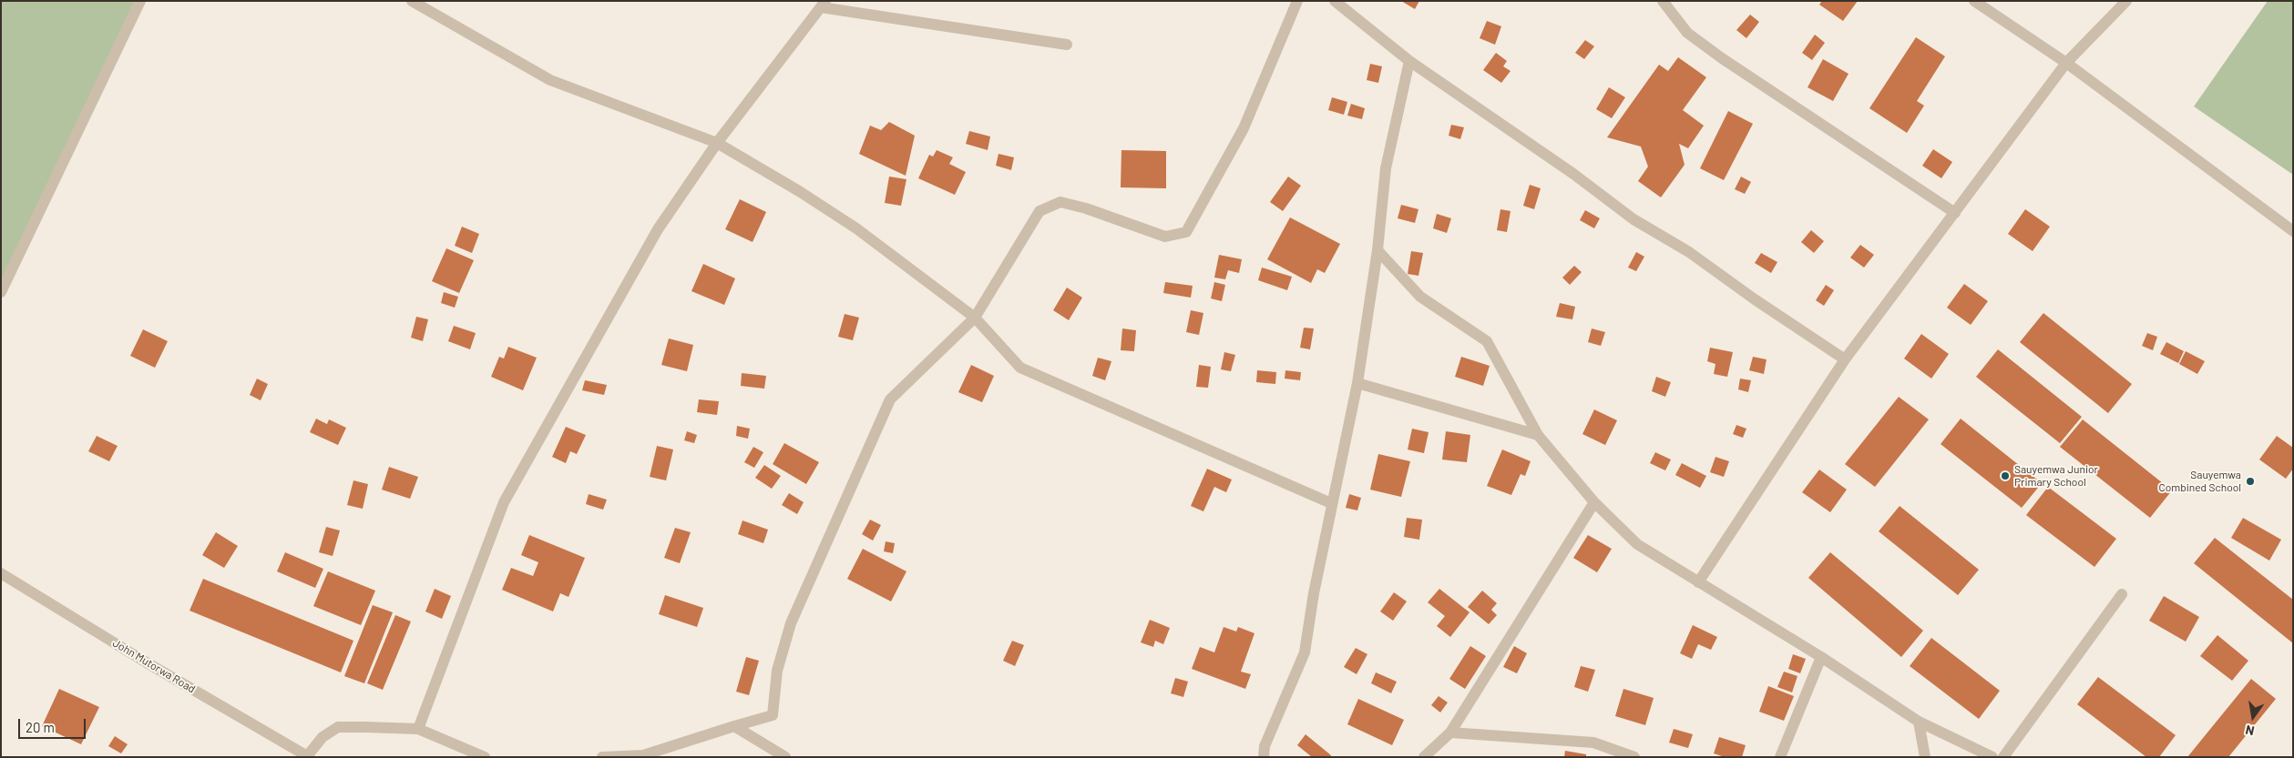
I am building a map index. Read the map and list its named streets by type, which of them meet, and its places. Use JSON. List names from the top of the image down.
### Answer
{
  "streets": {
    "street": ["John Mutorwa Road"]
  },
  "places": ["Sauyemwa Junior Primary School", "Sauyemwa Combined School"],
  "scale_bar": "20 m",
  "north": "bottom"
}
